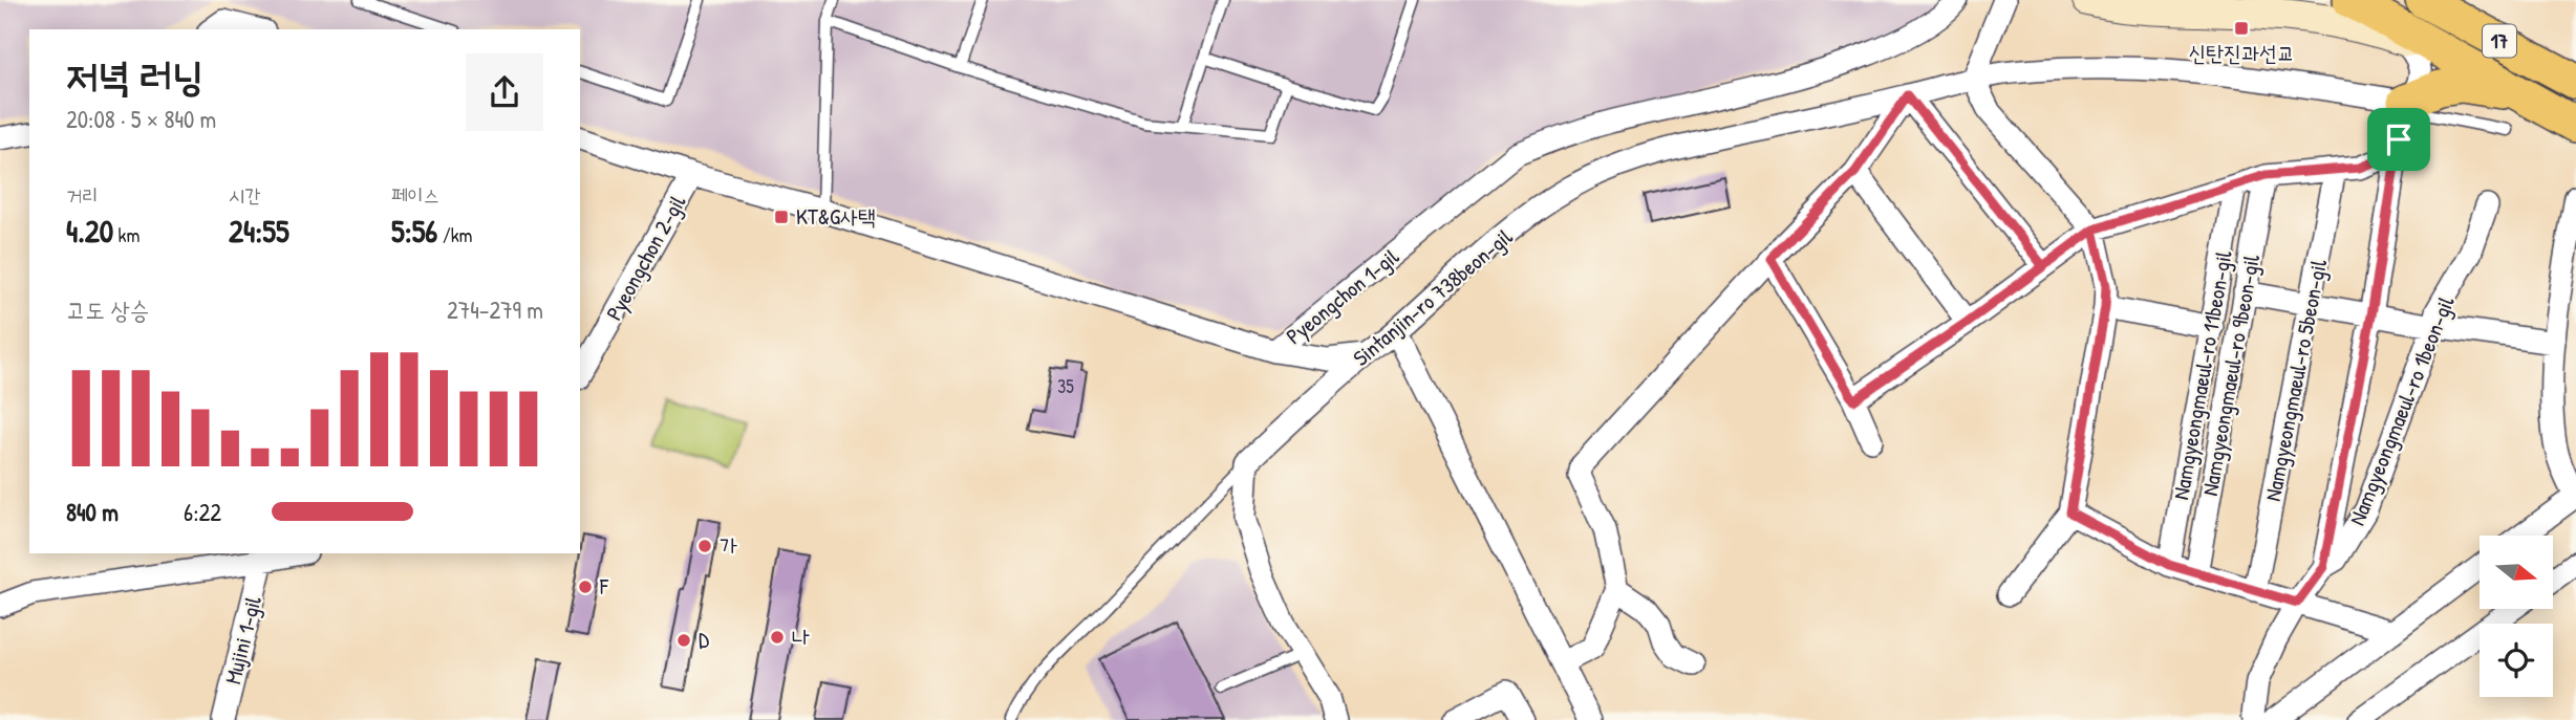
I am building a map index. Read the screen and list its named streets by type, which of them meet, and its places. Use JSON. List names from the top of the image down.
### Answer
{
  "streets": {
    "main road": ["17"],
    "street": [
      "Pyeongchon 2-gil",
      "Pyeongchon 1-gil",
      "Sintanjin-ro 738beon-gil",
      "Namgyeongmaeul-ro 11beon-gil",
      "Namgyeongmaeul-ro 9beon-gil",
      "Namgyeongmaeul-ro 5beon-gil",
      "Namgyeongmaeul-ro 1beon-gil",
      "Mujini 1-gil"
    ]
  },
  "crossings": [
    ["Pyeongchon 2-gil", "Pyeongchon 1-gil"]
  ],
  "places": {
    "transit": ["신탄진과선교", "KT&G사택"],
    "other": [
      "가",
      "F",
      "나",
      "D"
    ]
  },
  "house_numbers": ["35"],
  "north": "right",
  "page": {
    "heading": ["저녁 러닝", "20:08 · 5 × 840 m"],
    "stats": [
      ["거리", "4.20 km"],
      ["시간", "24:55"],
      ["페이스", "5:56 /km"]
    ],
    "chart": ["고도 상승", "274–279 m"],
    "list": [
      {
        "name": "840 m",
        "note": "6:22"
      }
    ]
  }
}
